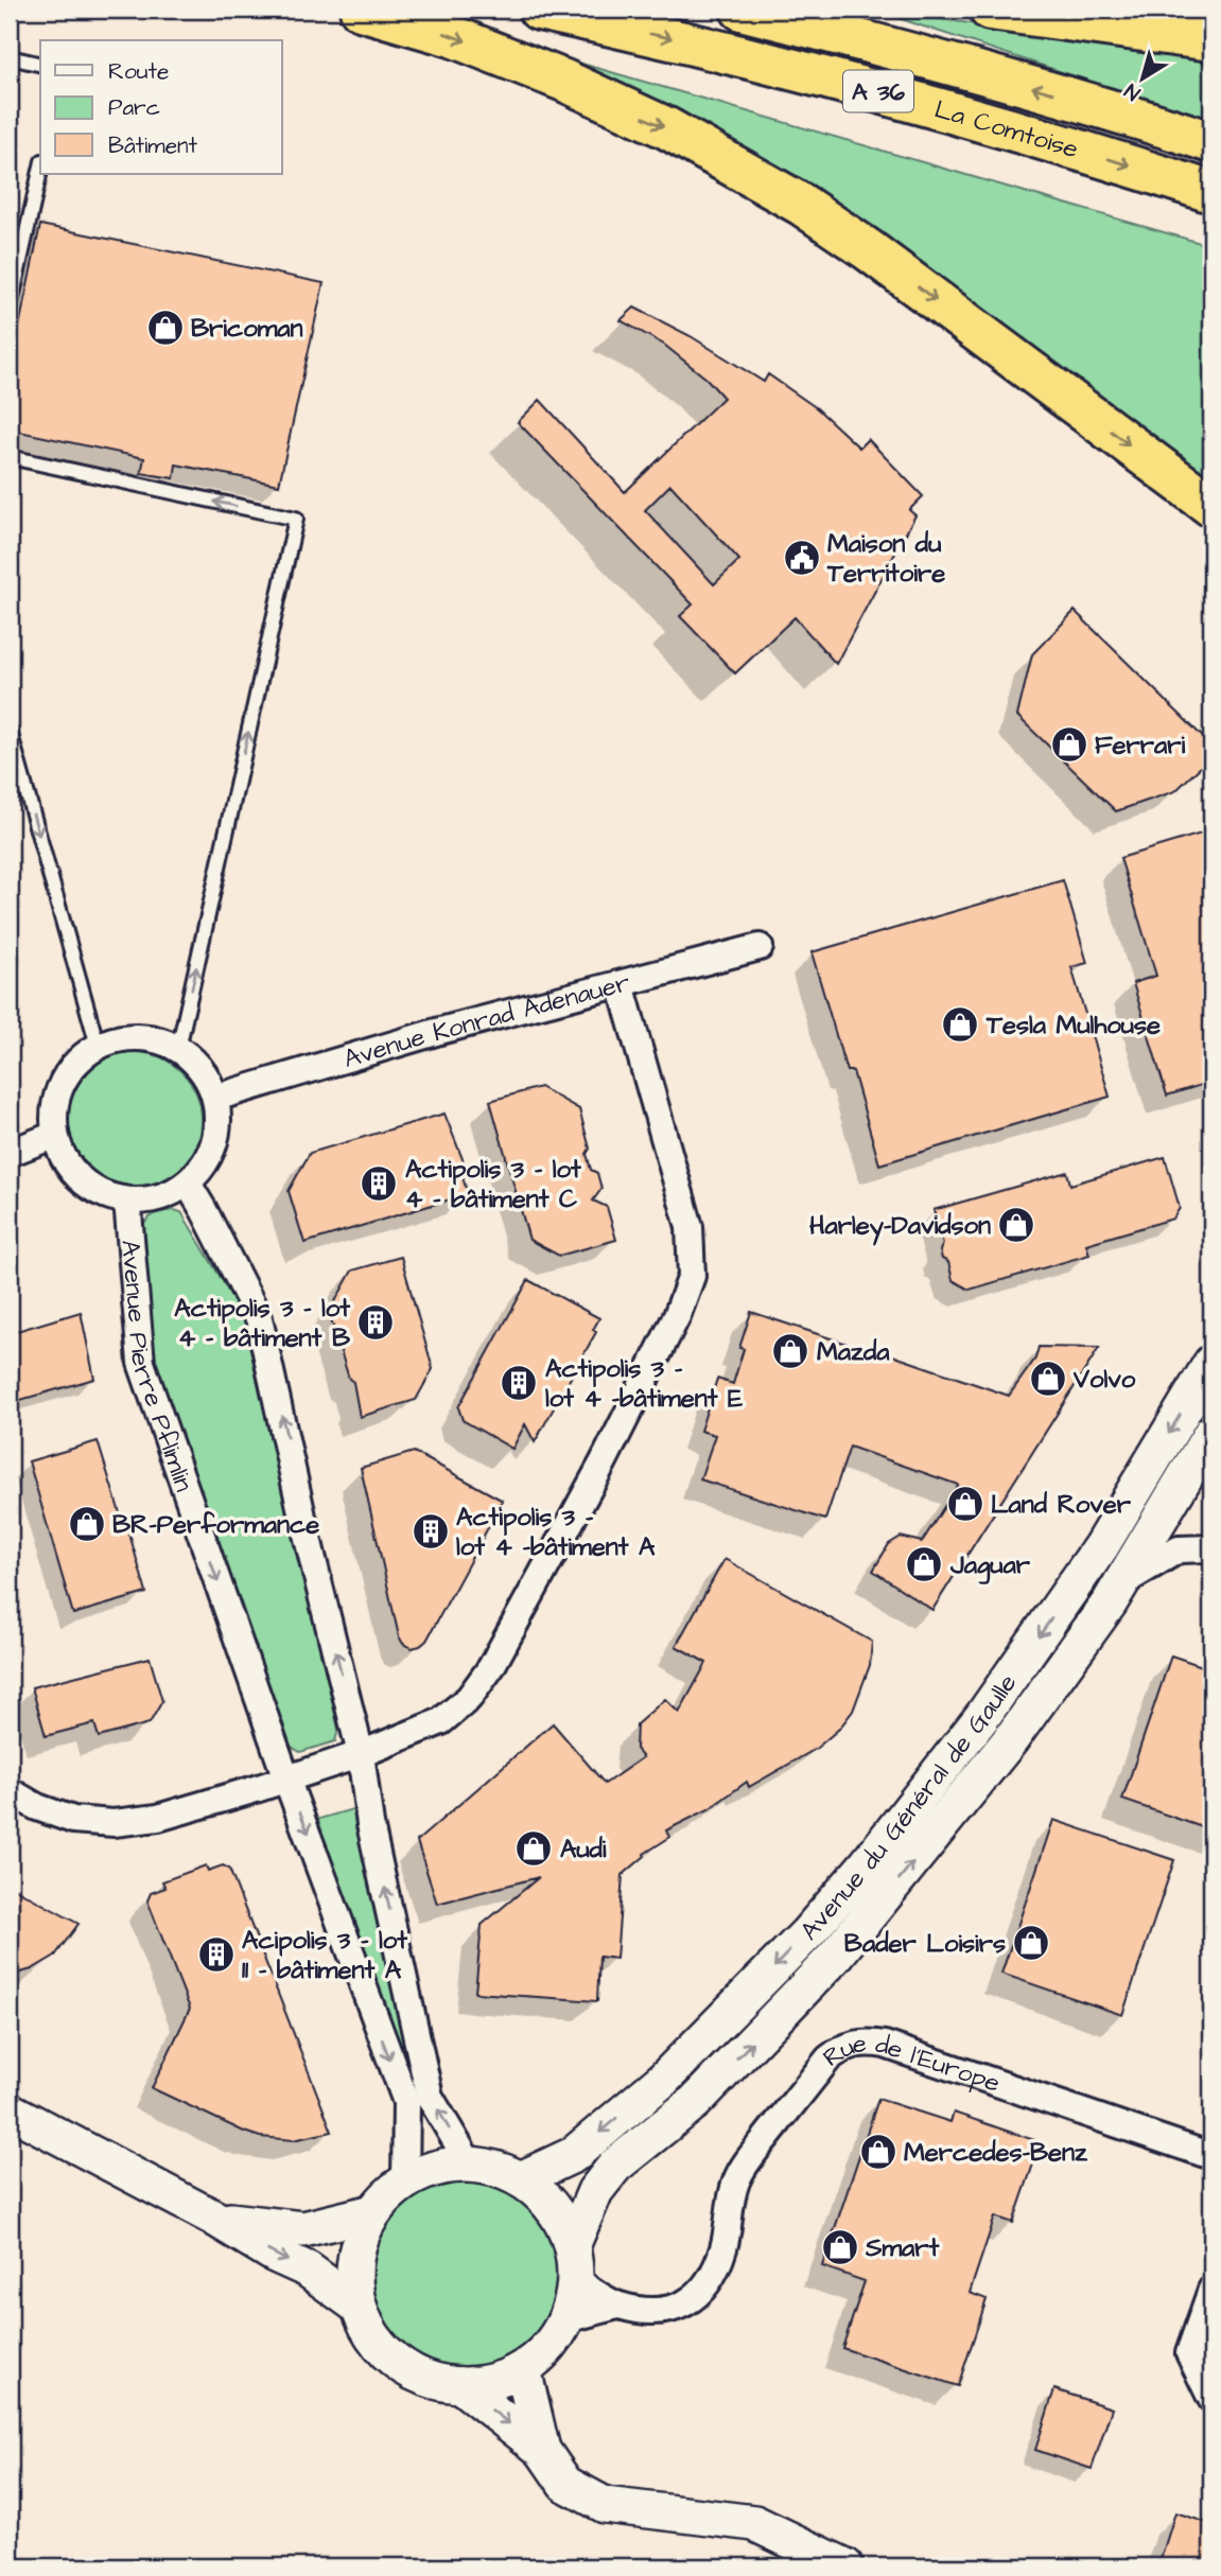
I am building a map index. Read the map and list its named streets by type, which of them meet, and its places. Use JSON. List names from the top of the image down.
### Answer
{
  "streets": {
    "highway": ["A 36", "La Comtoise"],
    "main road": ["Avenue du Général de Gaulle"],
    "street": ["Avenue Konrad Adenauer", "Avenue Pierre Pflimlin", "Rue de l'Europe"]
  },
  "crossings": [
    ["Avenue Konrad Adenauer", "Avenue Pierre Pflimlin"],
    ["Avenue Pierre Pflimlin", "Avenue du Général de Gaulle"],
    ["Avenue Pierre Pflimlin", "Rue de l'Europe"],
    ["Avenue du Général de Gaulle", "Rue de l'Europe"]
  ],
  "places": {
    "shop": [
      "Bricoman",
      "Ferrari",
      "Tesla Mulhouse",
      "Harley-Davidson",
      "Mazda",
      "Volvo",
      "Land Rover",
      "BR-Performance",
      "Jaguar",
      "Audi",
      "Bader Loisirs",
      "Mercedes-Benz",
      "Smart"
    ],
    "public building": ["Maison du Territoire"],
    "building": [
      "Actipolis 3 - lot 4 - bâtiment C",
      "Actipolis 3 - lot 4 - bâtiment B",
      "Actipolis 3 - lot 4 -bâtiment E",
      "Actipolis 3 - lot 4 -bâtiment A",
      "Acipolis 3 - lot 11 - bâtiment A"
    ]
  },
  "legend": ["Route", "Parc", "Bâtiment"],
  "north": "bottom left"
}
